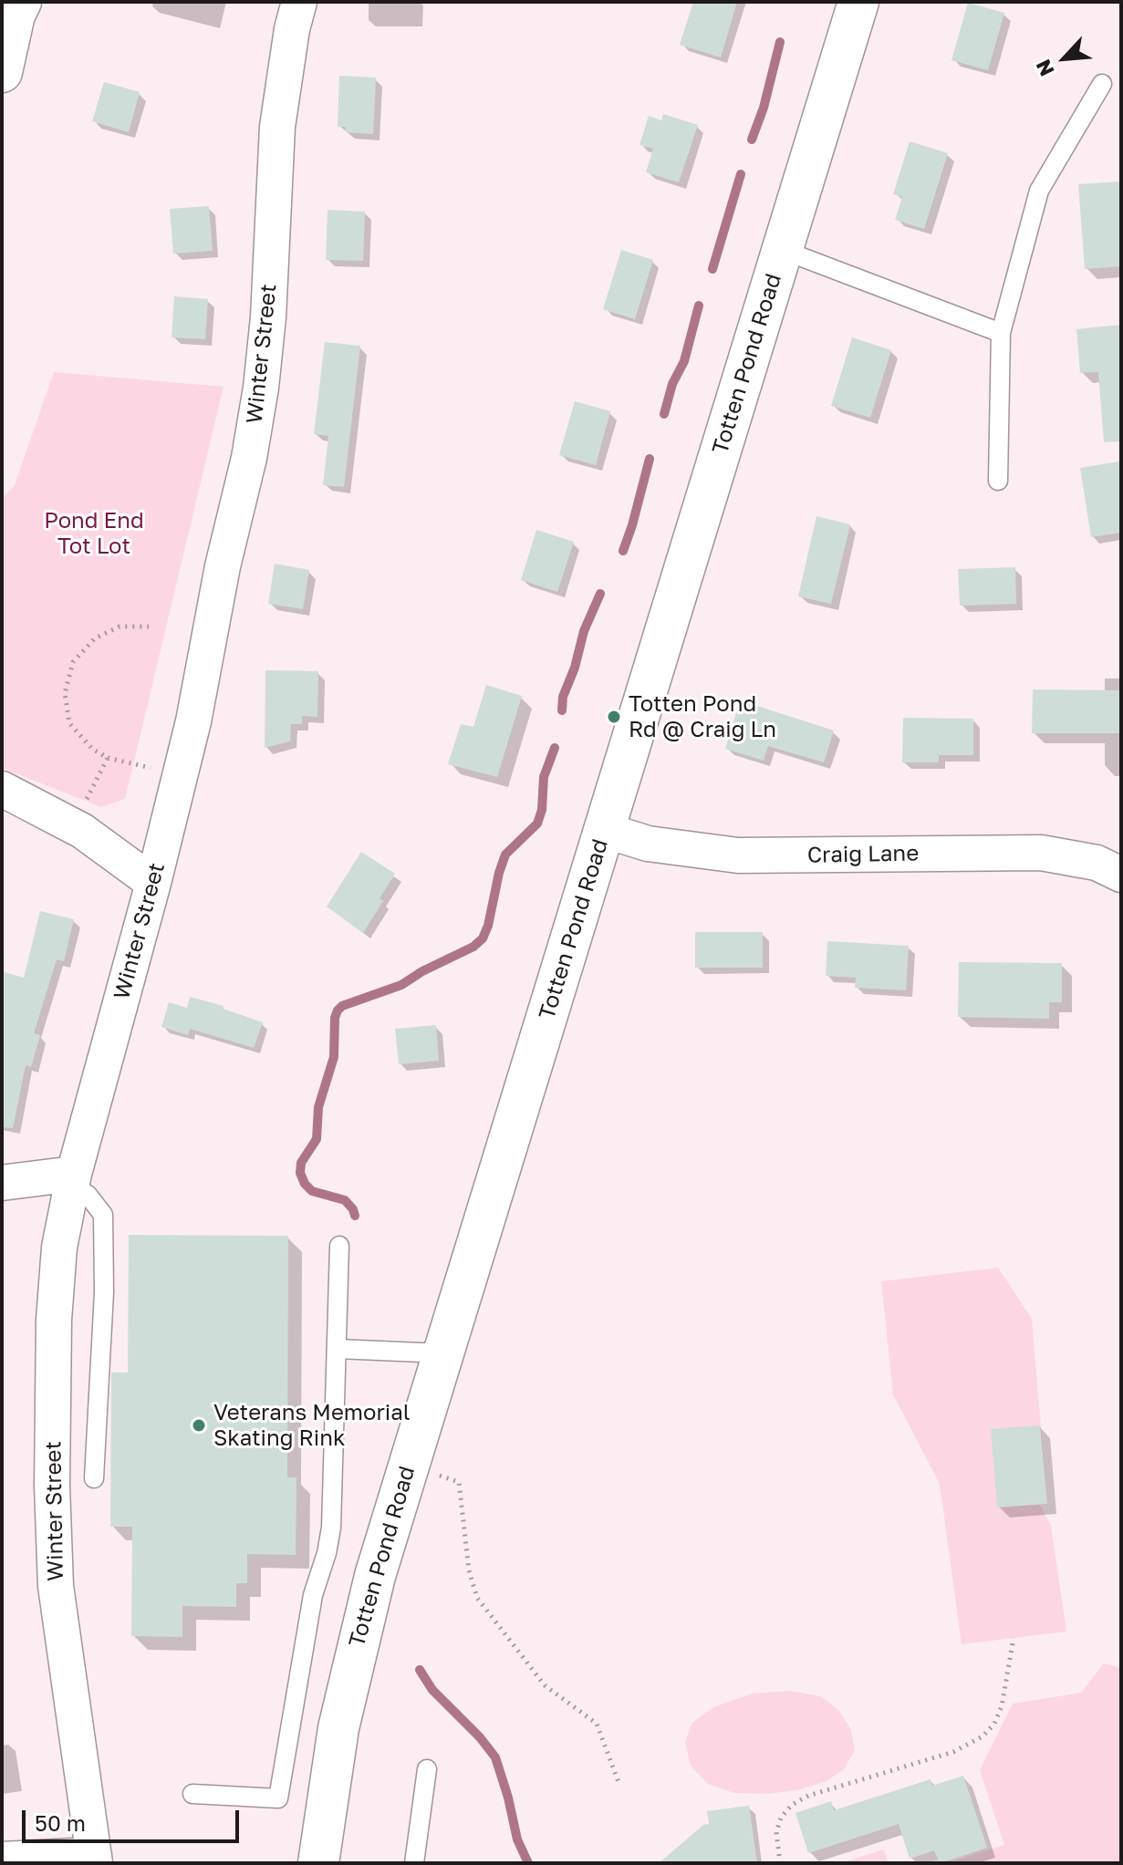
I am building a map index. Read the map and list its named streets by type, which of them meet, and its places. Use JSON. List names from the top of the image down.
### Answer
{
  "streets": {
    "main road": ["Totten Pond Road"],
    "street": ["Winter Street", "Craig Lane"]
  },
  "crossings": [
    ["Totten Pond Road", "Craig Lane"]
  ],
  "parks": ["Pond End Tot Lot"],
  "places": ["Totten Pond Rd @ Craig Ln", "Veterans Memorial Skating Rink"],
  "scale_bar": "50 m",
  "north": "bottom left"
}
